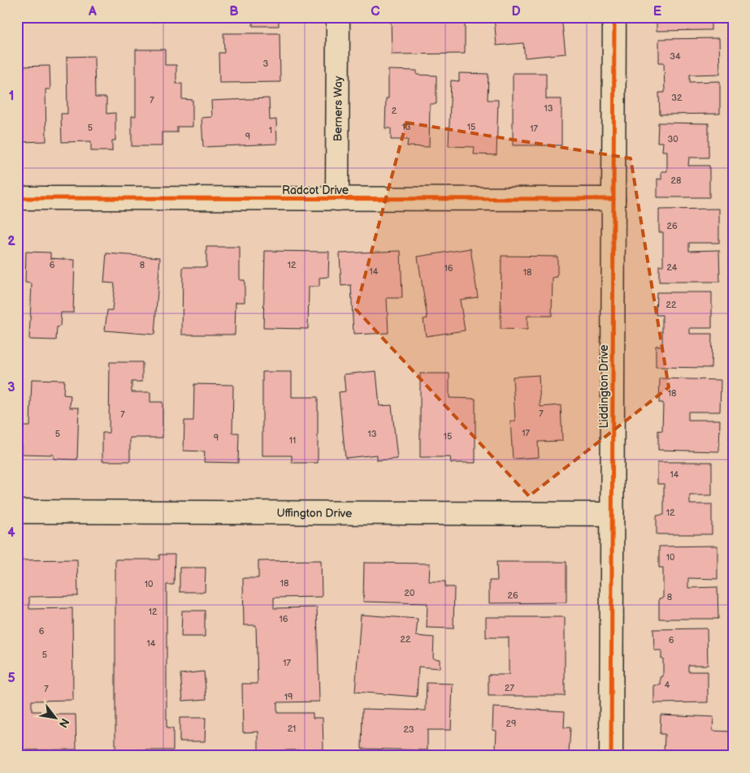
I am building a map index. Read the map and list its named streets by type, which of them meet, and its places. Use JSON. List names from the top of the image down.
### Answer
{
  "streets": {
    "street": [
      "Berners Way",
      "Radcot Drive",
      "Liddington Drive",
      "Uffington Drive"
    ]
  },
  "crossings": [
    ["Berners Way", "Radcot Drive"],
    ["Radcot Drive", "Liddington Drive"],
    ["Liddington Drive", "Uffington Drive"]
  ],
  "house_numbers": [
    "34",
    "3",
    "32",
    "7",
    "13",
    "2",
    "13",
    "15",
    "5",
    "17",
    "1",
    "9",
    "30",
    "28",
    "26",
    "6",
    "8",
    "12",
    "24",
    "16",
    "14",
    "18",
    "22",
    "18",
    "7",
    "7",
    "17",
    "5",
    "13",
    "15",
    "9",
    "11",
    "14",
    "12",
    "10",
    "18",
    "10",
    "20",
    "26",
    "8",
    "12",
    "16",
    "6",
    "22",
    "6",
    "14",
    "5",
    "17",
    "4",
    "27",
    "7",
    "19",
    "29",
    "21",
    "23"
  ],
  "north": "bottom right",
  "grid": {
    "columns": [
      "A",
      "B",
      "C",
      "D",
      "E"
    ],
    "rows": [
      "1",
      "2",
      "3",
      "4",
      "5"
    ]
  }
}
